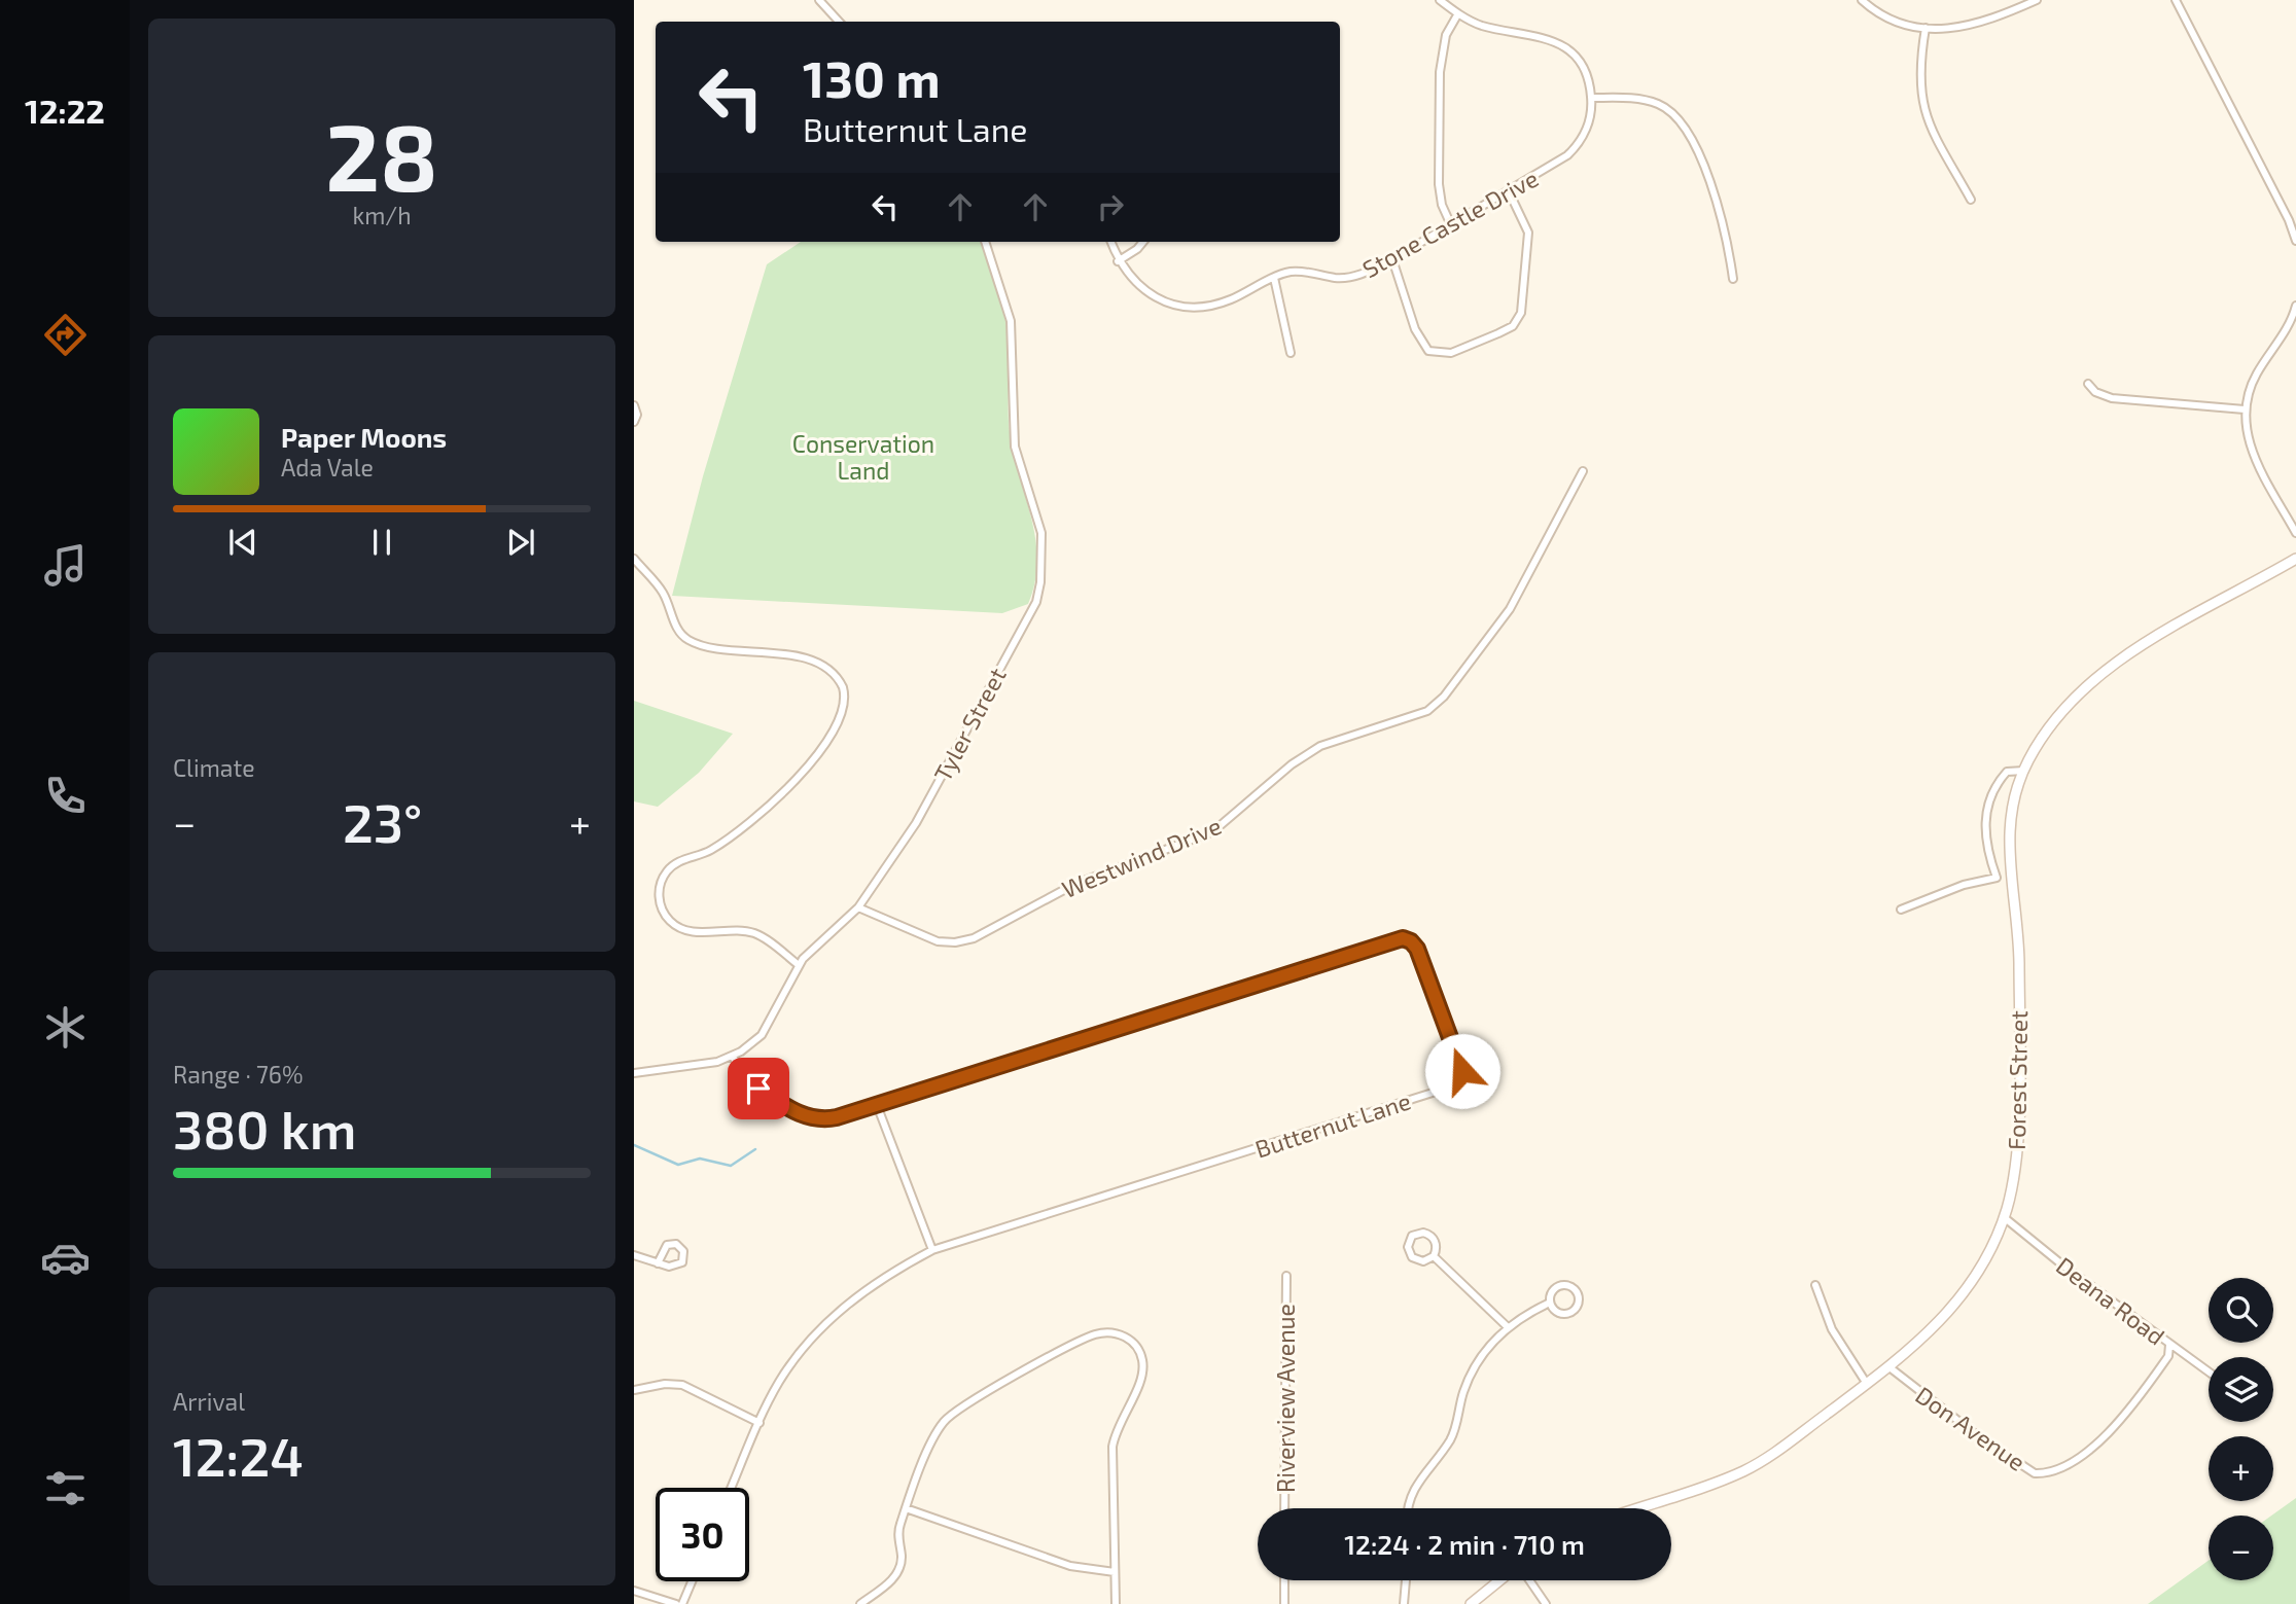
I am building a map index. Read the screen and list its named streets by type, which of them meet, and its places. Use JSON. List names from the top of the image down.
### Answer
{
  "streets": {
    "street": [
      "Stone Castle Drive",
      "Tyler Street",
      "Westwind Drive",
      "Forest Street",
      "Butternut Lane",
      "Deana Road",
      "Riverview Avenue",
      "Don Avenue"
    ]
  },
  "crossings": [
    ["Tyler Street", "Westwind Drive"],
    ["Tyler Street", "Butternut Lane"],
    ["Forest Street", "Deana Road"],
    ["Forest Street", "Don Avenue"],
    ["Deana Road", "Don Avenue"]
  ],
  "parks": ["Conservation Land"],
  "page": {
    "tabs": "12:22",
    "tile": [
      ["28", "km/h"],
      "Climate",
      ["Range · 76%", "380 km"],
      ["Arrival", "12:24"]
    ],
    "turn": ["130 m", "Butternut Lane"],
    "song": ["Paper Moons", "Ada Vale"],
    "heat": ["−", "23°", "+"],
    "map_buttons": ["+", "−"],
    "limit": "30",
    "trip": "12:24 · 2 min · 710 m"
  }
}
